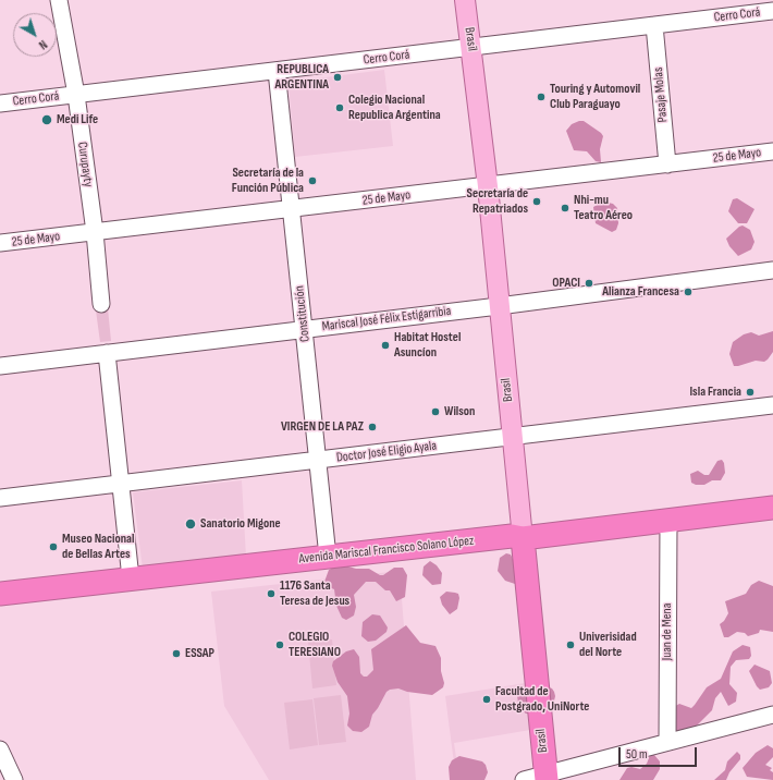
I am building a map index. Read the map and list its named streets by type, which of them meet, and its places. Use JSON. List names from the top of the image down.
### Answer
{
  "streets": {
    "highway": ["Brasil", "Avenida Mariscal Francisco Solano López"],
    "street": [
      "Cerro Corá",
      "Pasaje Molas",
      "25 de Mayo",
      "Curupayty",
      "Constitución",
      "Mariscal José Félix Estigarribia",
      "Doctor José Eligio Ayala",
      "Juan de Mena"
    ]
  },
  "crossings": [
    ["Cerro Corá", "Brasil"],
    ["Cerro Corá", "Pasaje Molas"],
    ["Cerro Corá", "Curupayty"],
    ["Cerro Corá", "Constitución"],
    ["Brasil", "25 de Mayo"],
    ["Brasil", "Mariscal José Félix Estigarribia"],
    ["Brasil", "Doctor José Eligio Ayala"],
    ["Brasil", "Avenida Mariscal Francisco Solano López"],
    ["Pasaje Molas", "25 de Mayo"],
    ["25 de Mayo", "Curupayty"],
    ["25 de Mayo", "Constitución"],
    ["Constitución", "Mariscal José Félix Estigarribia"],
    ["Constitución", "Doctor José Eligio Ayala"],
    ["Constitución", "Avenida Mariscal Francisco Solano López"],
    ["Avenida Mariscal Francisco Solano López", "Juan de Mena"]
  ],
  "places": [
    "REPUBLICA ARGENTINA",
    "Touring y Automovil Club Paraguayo",
    "Colegio Nacional Republica Argentina",
    "Medi Life",
    "Secretaría de la Función Pública",
    "Secretaría de Repatriados",
    "Nhi-mu Teatro Aéreo",
    "OPACI",
    "Alianza Francesa",
    "Habitat Hostel Asuncíon",
    "Isla Francia",
    "Wilson",
    "VIRGEN DE LA PAZ",
    "Sanatorio Migone",
    "Museo Nacional de Bellas Artes",
    "1176 Santa Teresa de Jesus",
    "COLEGIO TERESIANO",
    "Univerisidad del Norte",
    "ESSAP",
    "Facultad de Postgrado, UniNorte"
  ],
  "scale_bar": "50 m",
  "north": "bottom right"
}
